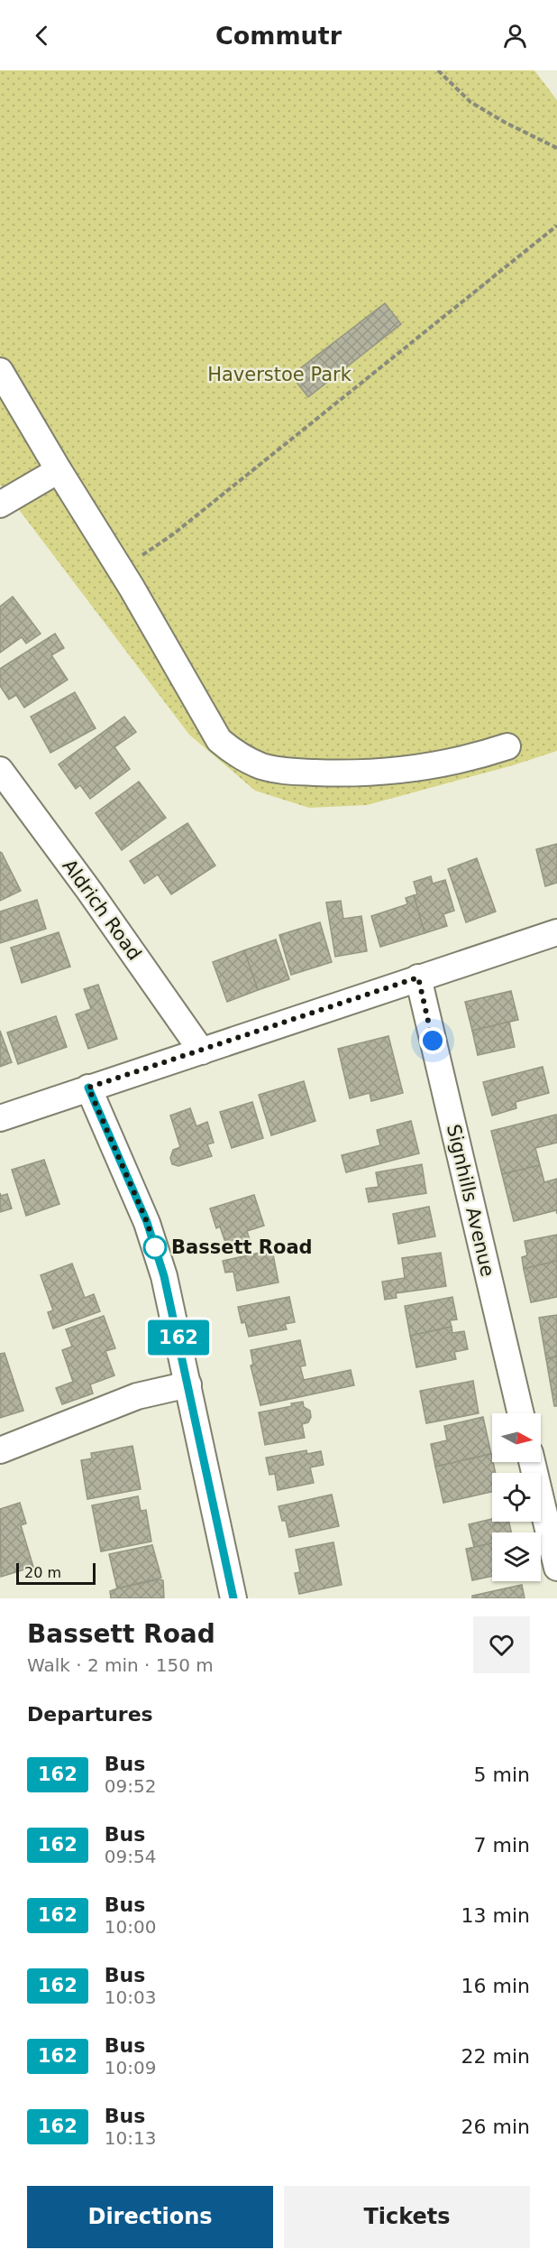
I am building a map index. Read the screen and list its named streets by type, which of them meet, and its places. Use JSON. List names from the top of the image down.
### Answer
{
  "streets": {
    "street": ["Aldrich Road", "Signhills Avenue"]
  },
  "parks": ["Haverstoe Park"],
  "places": ["Bassett Road"],
  "lines": ["bus line 162"],
  "scale_bar": "20 m",
  "north": "right",
  "page": {
    "header": "Commutr",
    "on_map": "162",
    "scale": "20 m",
    "heading": [
      ["Bassett Road", "Walk · 2 min · 150 m"],
      "Departures"
    ],
    "list": [
      {
        "mark": "162",
        "name": "Bus",
        "note": "09:52",
        "value": "5 min"
      },
      {
        "mark": "162",
        "name": "Bus",
        "note": "09:54",
        "value": "7 min"
      },
      {
        "mark": "162",
        "name": "Bus",
        "note": "10:00",
        "value": "13 min"
      },
      {
        "mark": "162",
        "name": "Bus",
        "note": "10:03",
        "value": "16 min"
      },
      {
        "mark": "162",
        "name": "Bus",
        "note": "10:09",
        "value": "22 min"
      },
      {
        "mark": "162",
        "name": "Bus",
        "note": "10:13",
        "value": "26 min"
      }
    ],
    "buttons": ["Directions", "Tickets"]
  }
}
